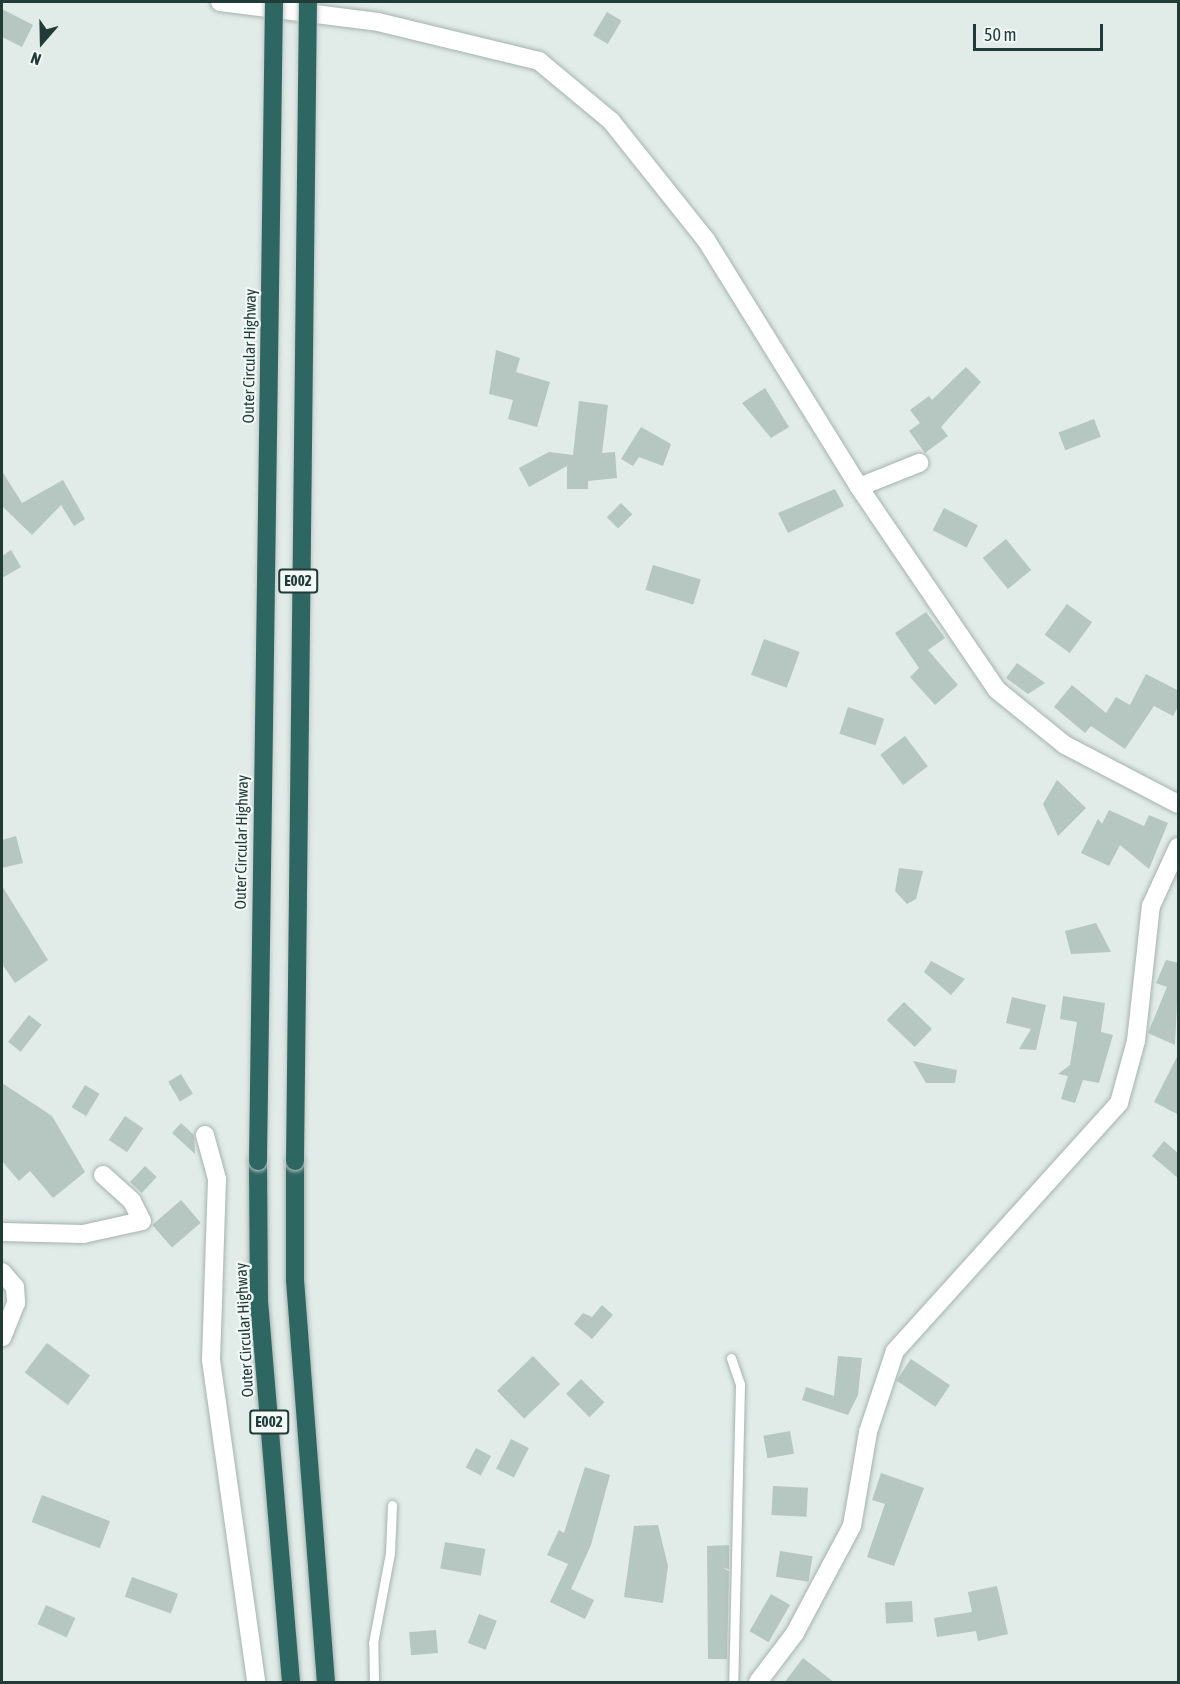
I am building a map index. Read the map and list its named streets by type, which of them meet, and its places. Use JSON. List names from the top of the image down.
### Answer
{
  "streets": {
    "highway": ["Outer Circular Highway", "E002"]
  },
  "scale_bar": "50 m",
  "north": "bottom"
}
